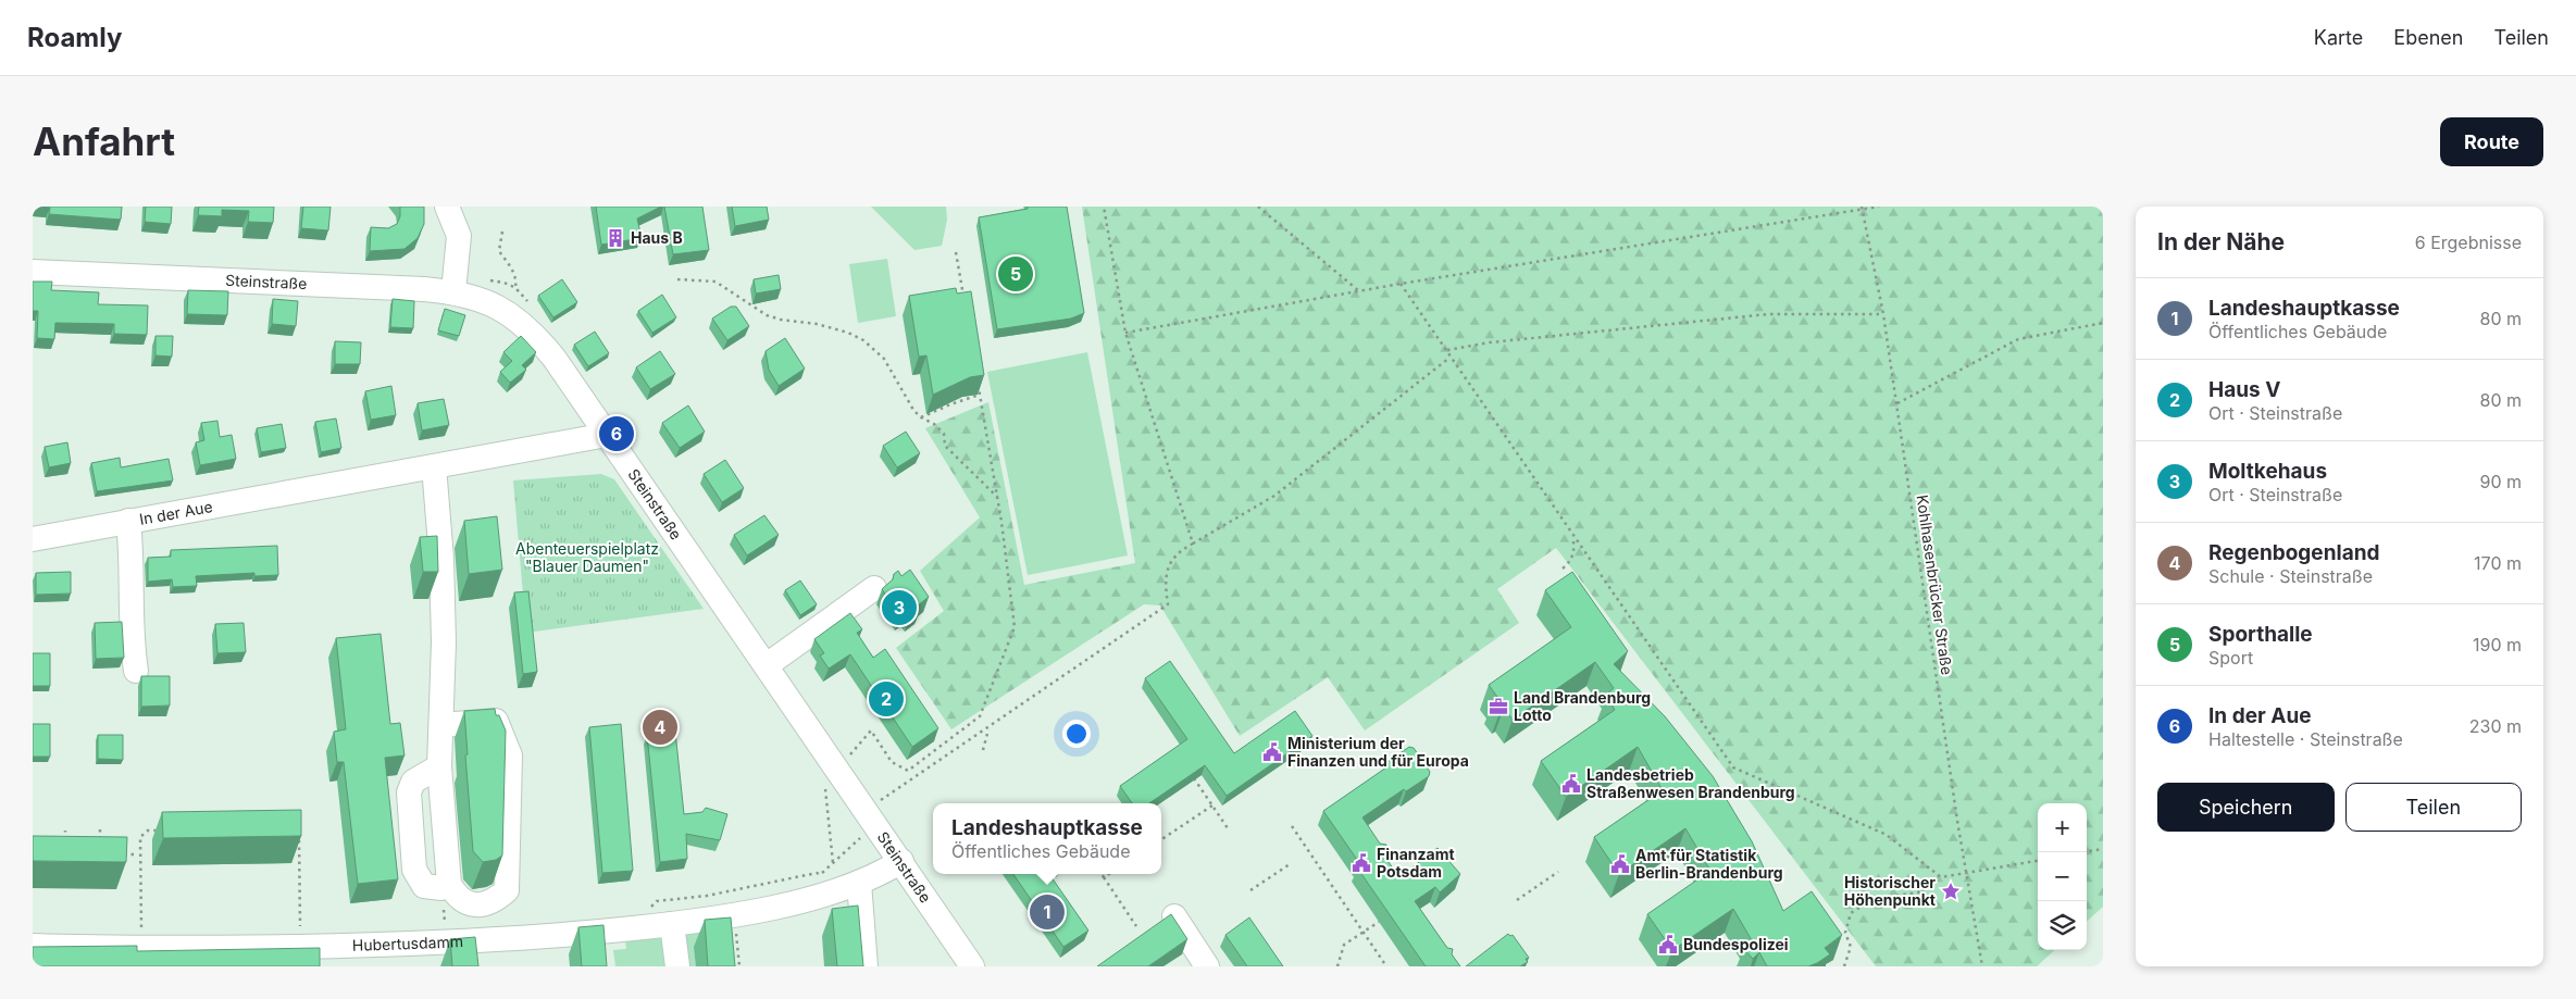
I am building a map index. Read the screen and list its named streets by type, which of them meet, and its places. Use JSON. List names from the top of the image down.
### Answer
{
  "streets": {
    "street": ["Steinstraße", "In der Aue", "Hubertusdamm"],
    "path": ["Kohlhasenbrücker Straße"]
  },
  "crossings": [
    ["Steinstraße", "In der Aue"],
    ["Steinstraße", "Hubertusdamm"]
  ],
  "parks": ["Abenteuerspielplatz \"Blauer Daumen\""],
  "places": {
    "building": ["Haus B"],
    "office": ["Land Brandenburg Lotto"],
    "public building": [
      "Ministerium der Finanzen und für Europa",
      "Landesbetrieb Straßenwesen Brandenburg",
      "Finanzamt Potsdam",
      "Amt für Statistik Berlin-Brandenburg",
      "Bundespolizei"
    ],
    "place": ["Historischer Höhenpunkt"]
  },
  "page": {
    "header": "Roamly",
    "nav": ["Karte", "Ebenen", "Teilen"],
    "buttons": [
      "Route",
      ["Speichern", "Teilen"]
    ],
    "title": "Anfahrt",
    "heading": ["In der Nähe", "6 Ergebnisse"],
    "pins": [
      "5",
      "6",
      "3",
      "2",
      "4",
      "1"
    ],
    "list": [
      {
        "mark": "1",
        "name": "Landeshauptkasse",
        "note": "Öffentliches Gebäude",
        "value": "80 m"
      },
      {
        "mark": "2",
        "name": "Haus V",
        "note": "Ort · Steinstraße",
        "value": "80 m"
      },
      {
        "mark": "3",
        "name": "Moltkehaus",
        "note": "Ort · Steinstraße",
        "value": "90 m"
      },
      {
        "mark": "4",
        "name": "Regenbogenland",
        "note": "Schule · Steinstraße",
        "value": "170 m"
      },
      {
        "mark": "5",
        "name": "Sporthalle",
        "note": "Sport",
        "value": "190 m"
      },
      {
        "mark": "6",
        "name": "In der Aue",
        "note": "Haltestelle · Steinstraße",
        "value": "230 m"
      }
    ],
    "map_buttons": ["+", "−"],
    "popup": ["Landeshauptkasse", "Öffentliches Gebäude"]
  }
}
